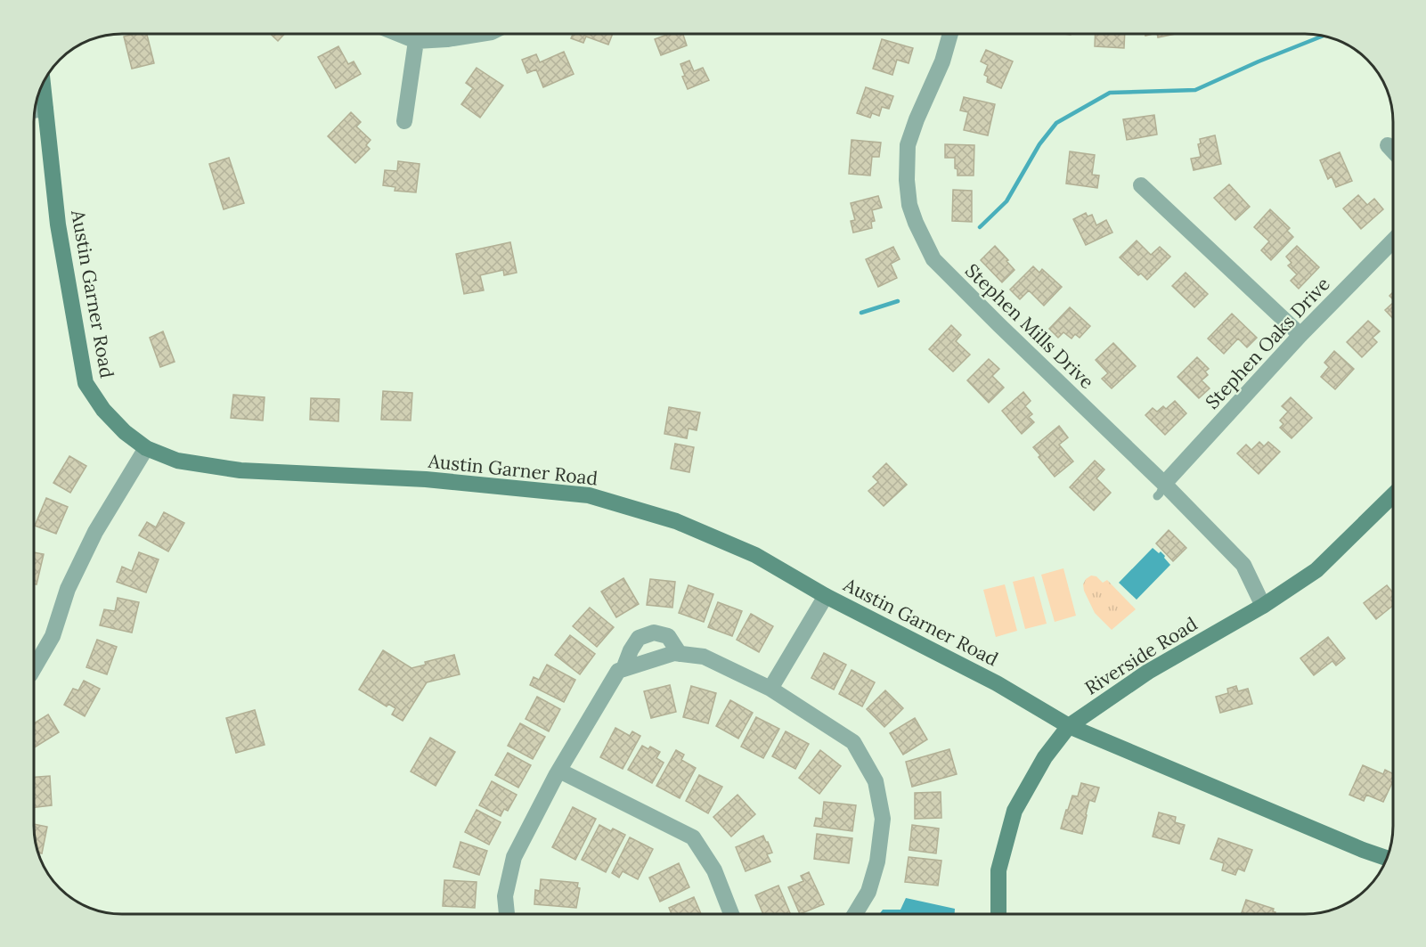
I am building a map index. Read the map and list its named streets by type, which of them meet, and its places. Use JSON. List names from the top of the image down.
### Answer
{
  "streets": {
    "street": [
      "Austin Garner Road",
      "Stephen Mills Drive",
      "Stephen Oaks Drive",
      "Riverside Road"
    ]
  },
  "crossings": [
    ["Austin Garner Road", "Riverside Road"],
    ["Stephen Mills Drive", "Stephen Oaks Drive"],
    ["Stephen Mills Drive", "Riverside Road"]
  ]
}
